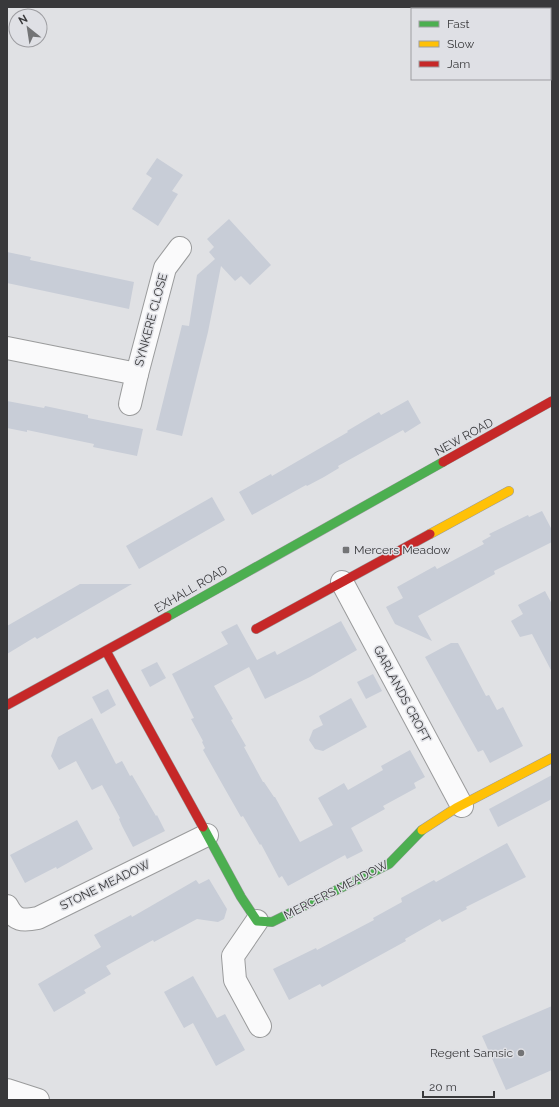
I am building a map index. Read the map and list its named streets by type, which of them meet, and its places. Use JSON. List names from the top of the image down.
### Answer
{
  "streets": {
    "street": [
      "SYNKERE CLOSE",
      "NEW ROAD",
      "EXHALL ROAD",
      "GARLANDS CROFT",
      "STONE MEADOW",
      "MERCERS MEADOW"
    ]
  },
  "crossings": [
    ["NEW ROAD", "EXHALL ROAD"],
    ["GARLANDS CROFT", "MERCERS MEADOW"]
  ],
  "places": {
    "transit": ["Mercers Meadow"],
    "other": ["Regent Samsic"]
  },
  "legend": ["Fast", "Slow", "Jam"],
  "scale_bar": "20 m",
  "north": "top left"
}
